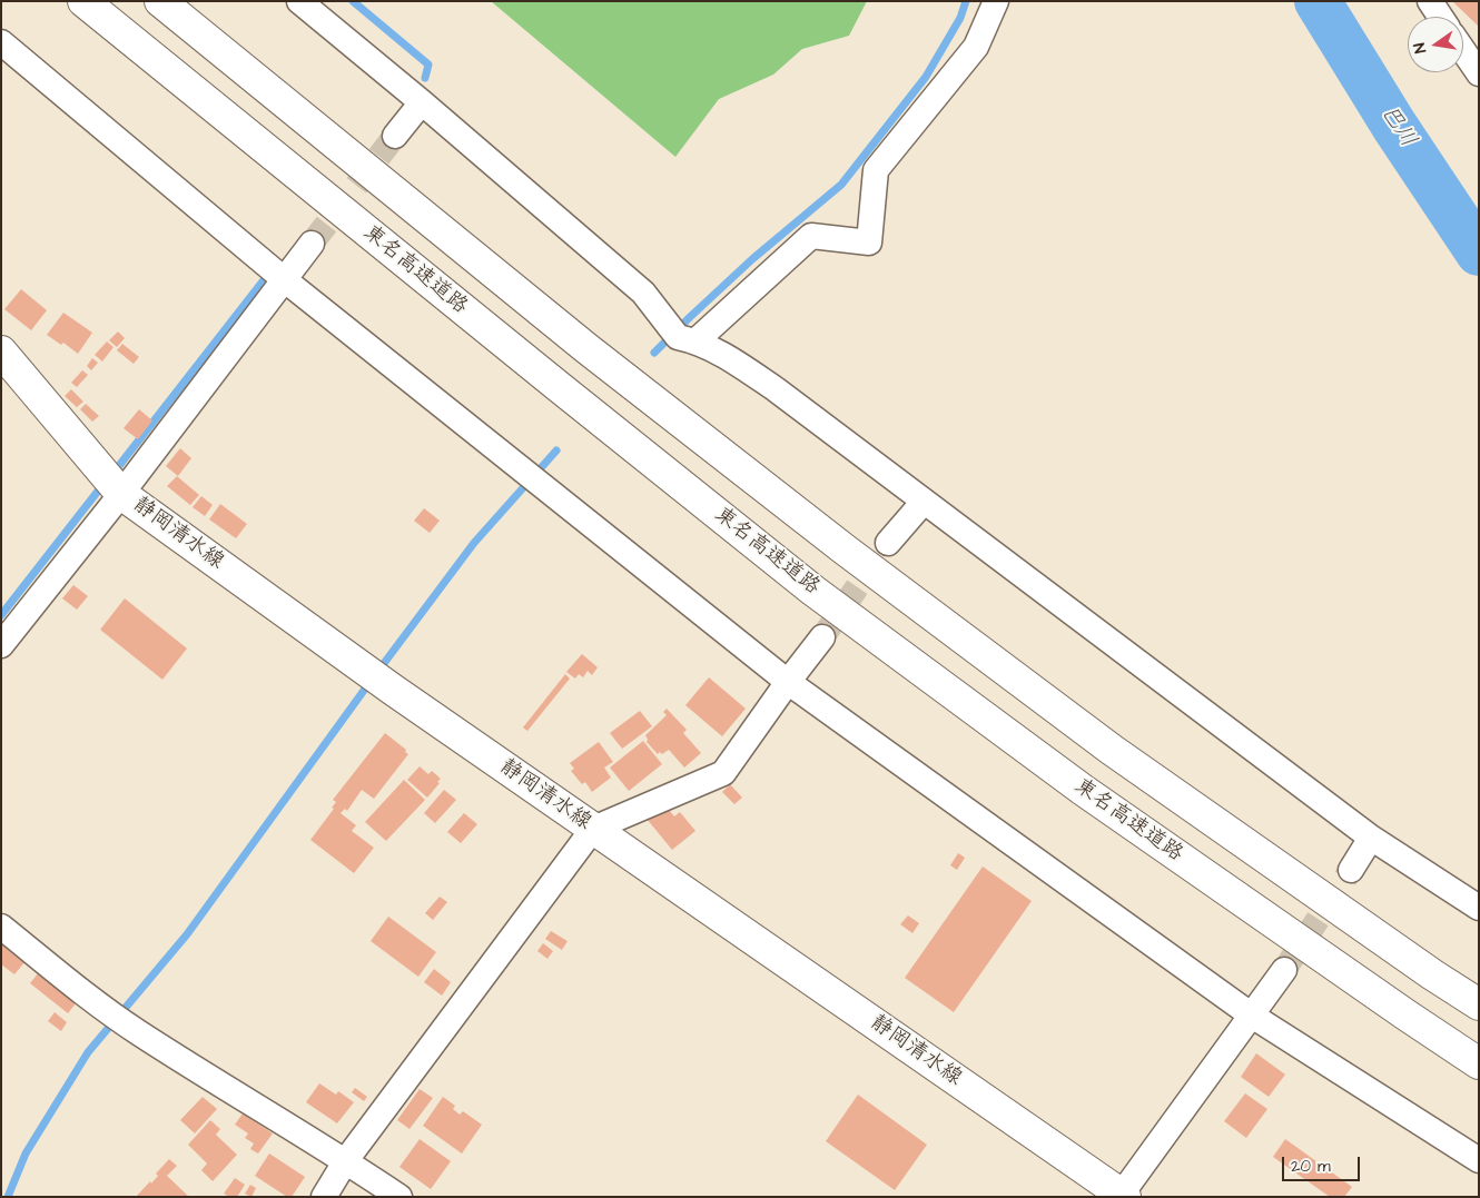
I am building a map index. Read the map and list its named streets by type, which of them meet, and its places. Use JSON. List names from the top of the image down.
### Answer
{
  "streets": {
    "main road": ["東名高速道路", "静岡清水線"]
  },
  "water": ["巴川"],
  "scale_bar": "20 m",
  "north": "left"
}
